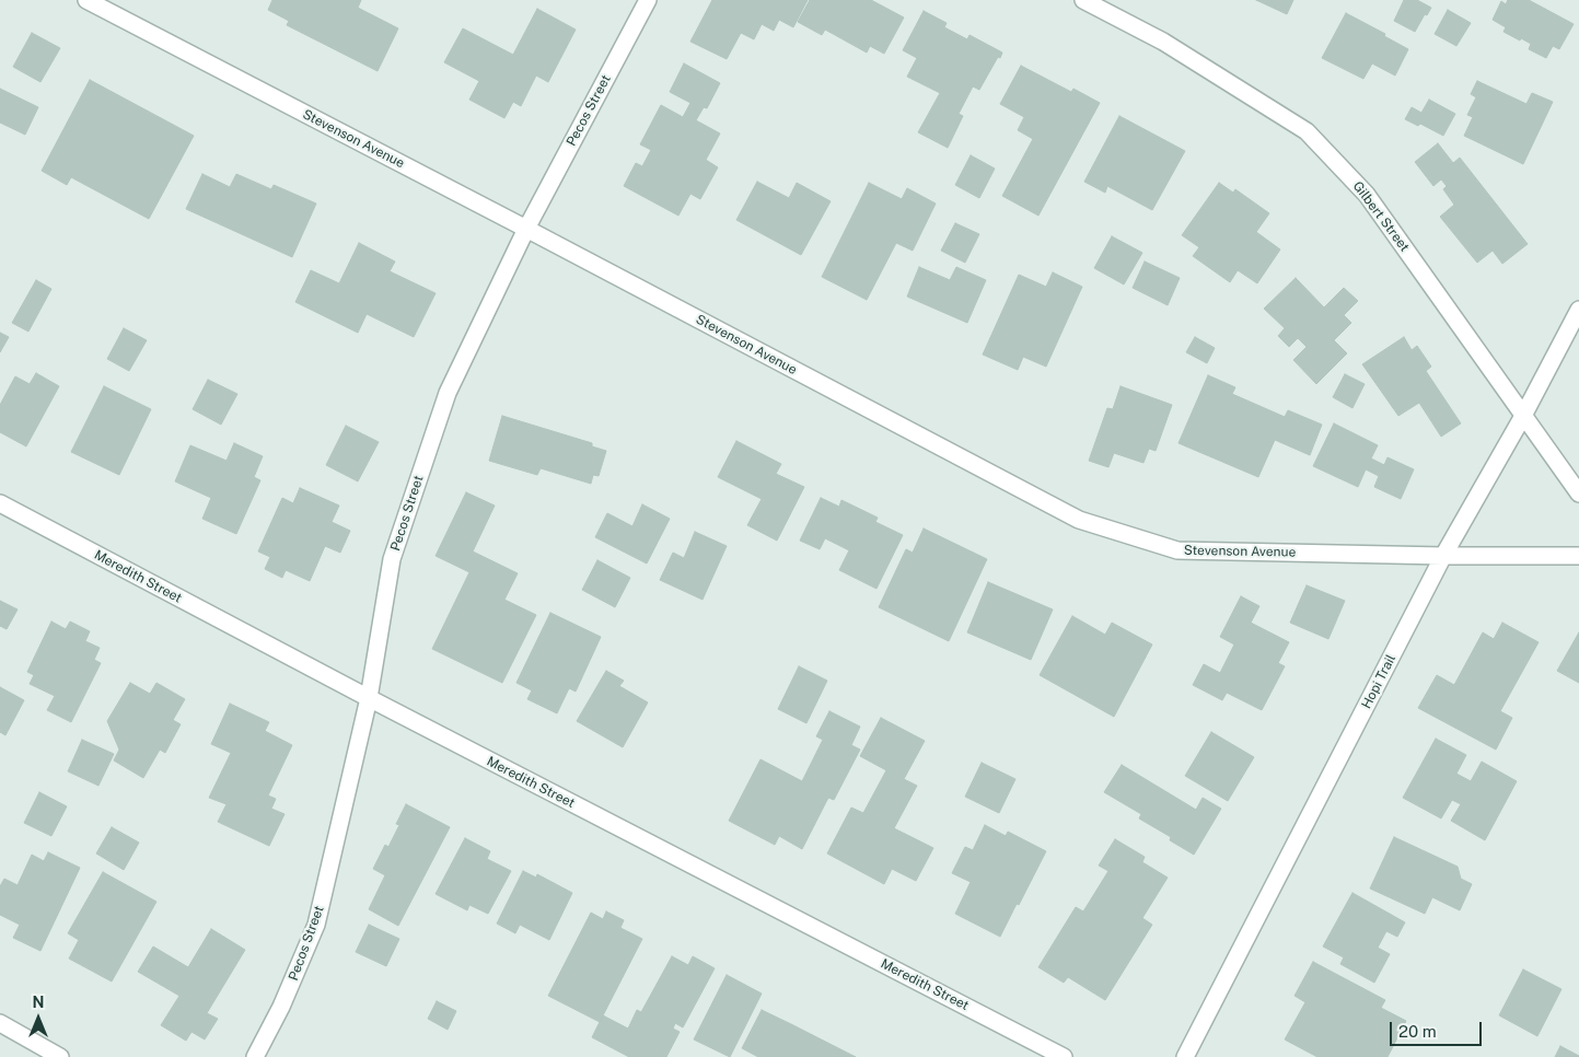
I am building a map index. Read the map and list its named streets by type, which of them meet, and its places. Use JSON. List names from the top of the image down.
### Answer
{
  "streets": {
    "street": [
      "Pecos Street",
      "Stevenson Avenue",
      "Gilbert Street",
      "Meredith Street",
      "Hopi Trail"
    ]
  },
  "crossings": [
    ["Pecos Street", "Stevenson Avenue"],
    ["Pecos Street", "Meredith Street"],
    ["Stevenson Avenue", "Hopi Trail"],
    ["Gilbert Street", "Hopi Trail"]
  ],
  "scale_bar": "20 m",
  "north": "top"
}
